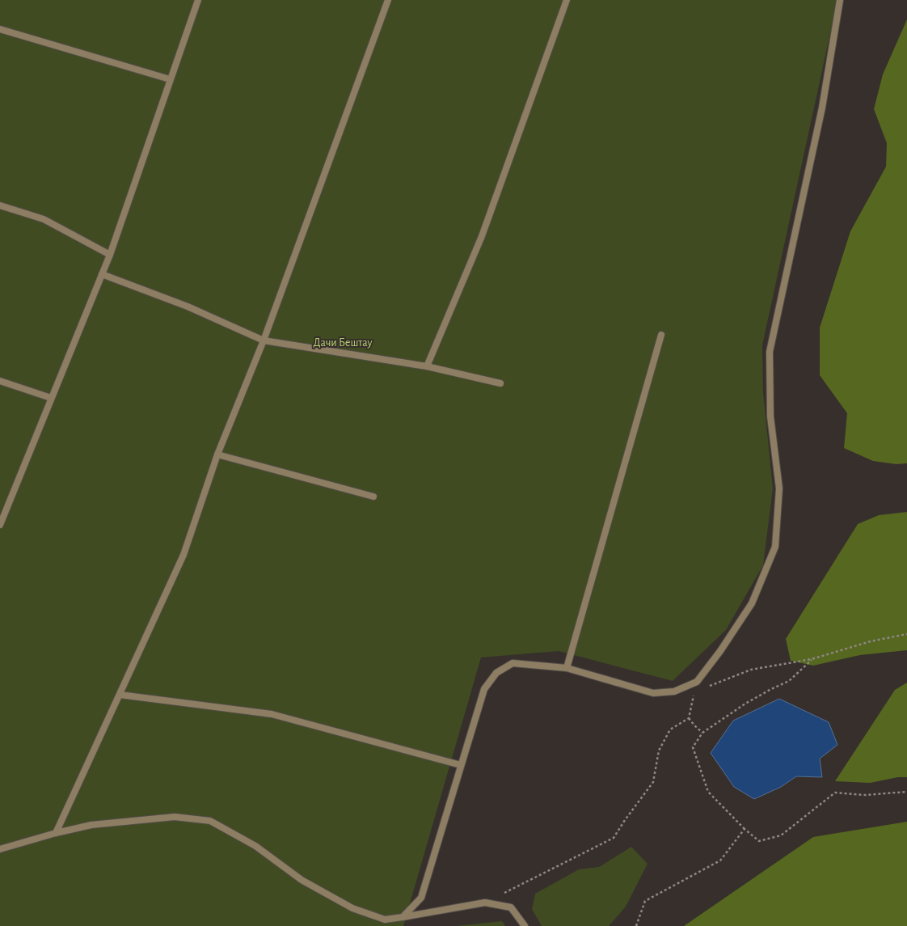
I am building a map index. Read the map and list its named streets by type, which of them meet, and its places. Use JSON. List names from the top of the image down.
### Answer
{
  "parks": ["Дачи Бештау"]
}
